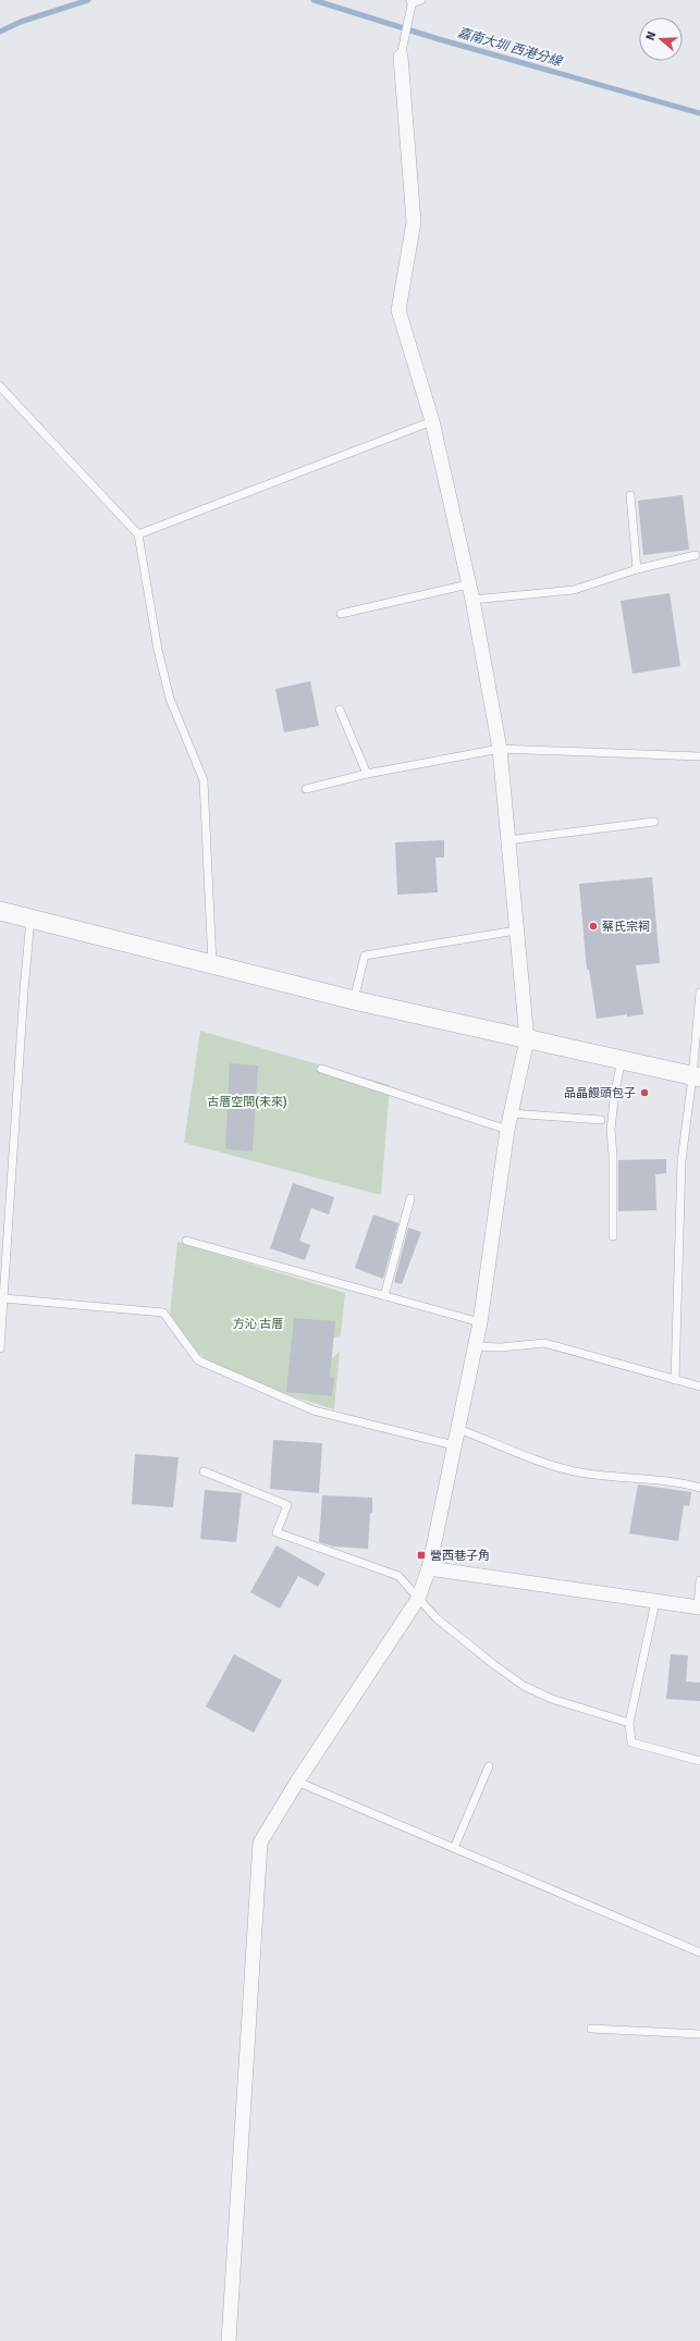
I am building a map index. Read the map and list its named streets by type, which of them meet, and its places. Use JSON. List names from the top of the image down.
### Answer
{
  "water": ["嘉南大圳 西港分線"],
  "parks": ["古厝空間(未來)", "方沁 古厝"],
  "places": {
    "other": ["蔡氏宗祠", "品晶饅頭包子"],
    "transit": ["營西巷子角"]
  },
  "north": "left"
}
